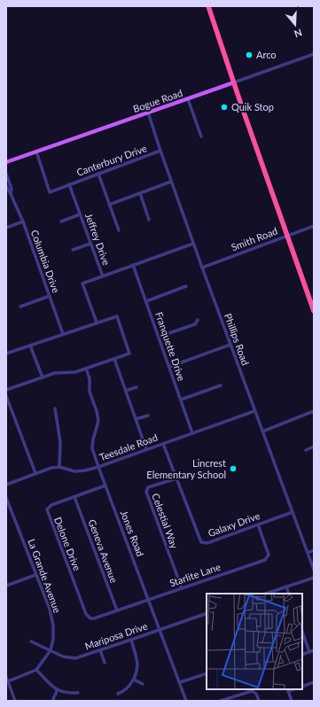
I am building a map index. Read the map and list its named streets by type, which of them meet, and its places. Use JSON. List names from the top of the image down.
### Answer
{
  "streets": {
    "main road": ["Bogue Road"],
    "street": [
      "Canterbury Drive",
      "Jeffrey Drive",
      "Smith Road",
      "Columbia Drive",
      "Phillips Road",
      "Franquette Drive",
      "Teesdale Road",
      "Celestial Way",
      "Galaxy Drive",
      "Jones Road",
      "Delone Drive",
      "Geneva Avenue",
      "Starlite Lane",
      "La Grande Avenue",
      "Mariposa Drive"
    ]
  },
  "crossings": [
    ["Bogue Road", "Phillips Road"],
    ["Canterbury Drive", "Jeffrey Drive"],
    ["Canterbury Drive", "Phillips Road"],
    ["Smith Road", "Phillips Road"],
    ["Phillips Road", "Teesdale Road"],
    ["Phillips Road", "Galaxy Drive"],
    ["Franquette Drive", "Teesdale Road"],
    ["Teesdale Road", "Galaxy Drive"],
    ["Teesdale Road", "Jones Road"],
    ["Celestial Way", "Galaxy Drive"],
    ["Celestial Way", "Starlite Lane"],
    ["Galaxy Drive", "Starlite Lane"],
    ["Jones Road", "Delone Drive"],
    ["Jones Road", "Starlite Lane"],
    ["Jones Road", "Mariposa Drive"],
    ["Delone Drive", "Geneva Avenue"],
    ["Delone Drive", "Starlite Lane"],
    ["Geneva Avenue", "Starlite Lane"],
    ["La Grande Avenue", "Mariposa Drive"]
  ],
  "places": ["Arco", "Quik Stop", "Lincrest Elementary School"],
  "north": "bottom"
}
